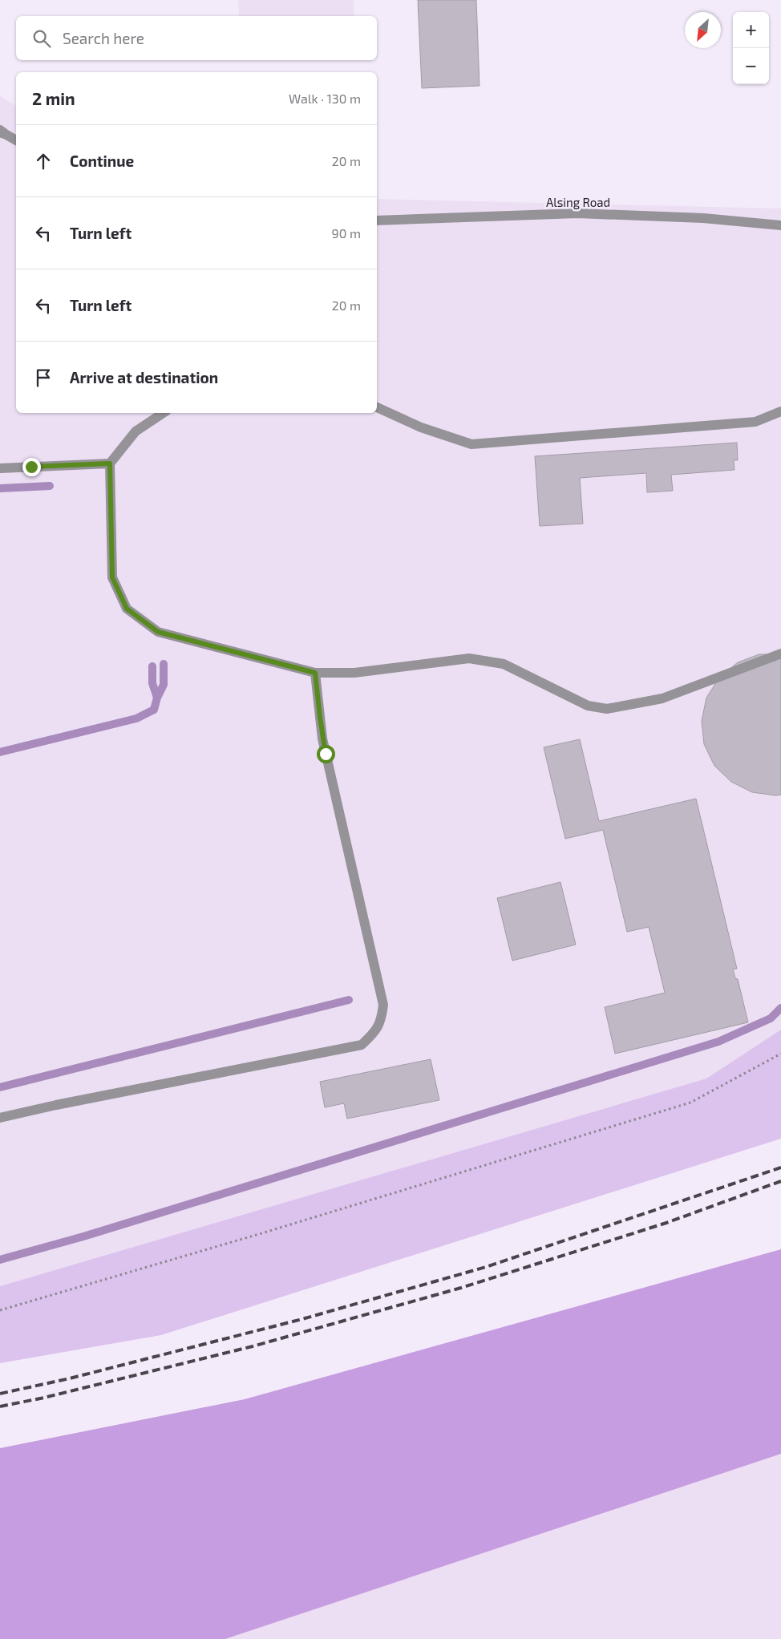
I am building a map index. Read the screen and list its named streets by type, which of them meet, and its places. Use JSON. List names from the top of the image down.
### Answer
{
  "streets": {
    "lane": ["Alsing Road"]
  },
  "north": "bottom left",
  "page": {
    "map_buttons": ["+", "−"],
    "search": "Search here",
    "heading": ["2 min", "Walk · 130 m"],
    "list": [
      ["Continue", "20 m"],
      ["Turn left", "90 m"],
      ["Turn left", "20 m"],
      "Arrive at destination"
    ]
  }
}
